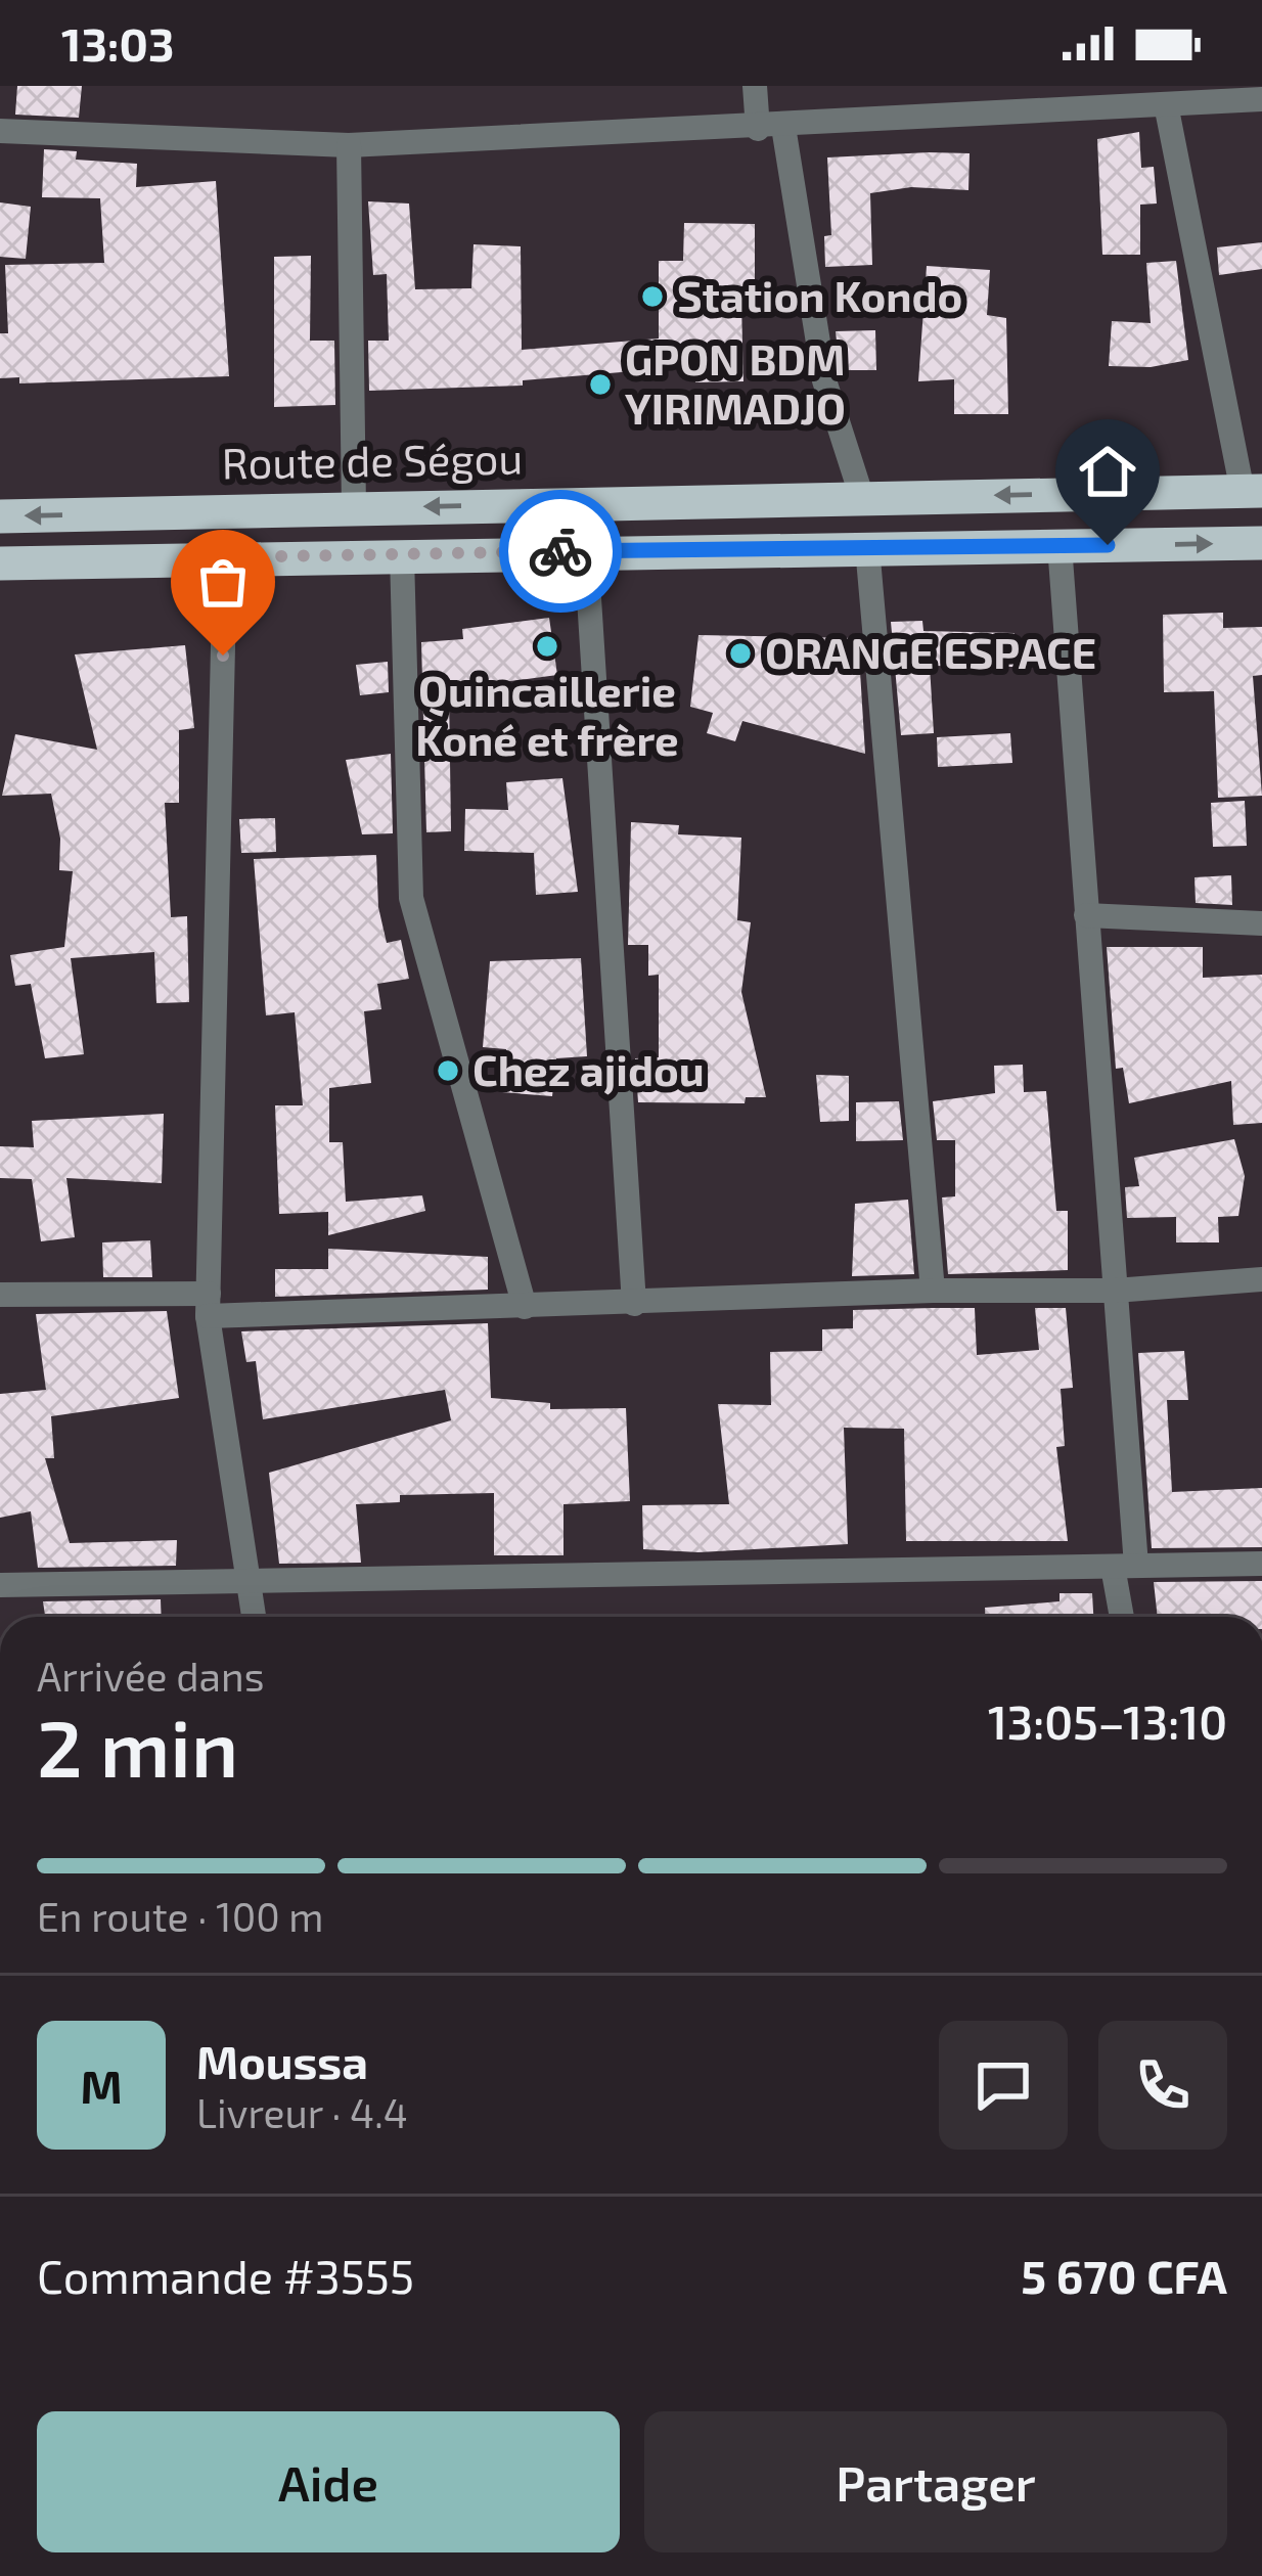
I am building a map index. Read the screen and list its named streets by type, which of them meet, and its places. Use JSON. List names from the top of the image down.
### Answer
{
  "streets": {
    "highway": ["Route de Ségou"]
  },
  "places": [
    "Station Kondo",
    "GPON BDM YIRIMADJO",
    "Quincaillerie Koné et frère",
    "ORANGE ESPACE",
    "Chez ajidou"
  ],
  "page": {
    "status": "13:03",
    "heading": ["2 min", "Arrivée dans", "13:05–13:10"],
    "panel": [
      "Moussa",
      "Livreur · 4.4",
      "Commande #3555",
      "5 670 CFA"
    ],
    "bar": "En route · 100 m",
    "round": "M",
    "buttons": ["Aide", "Partager"]
  }
}
